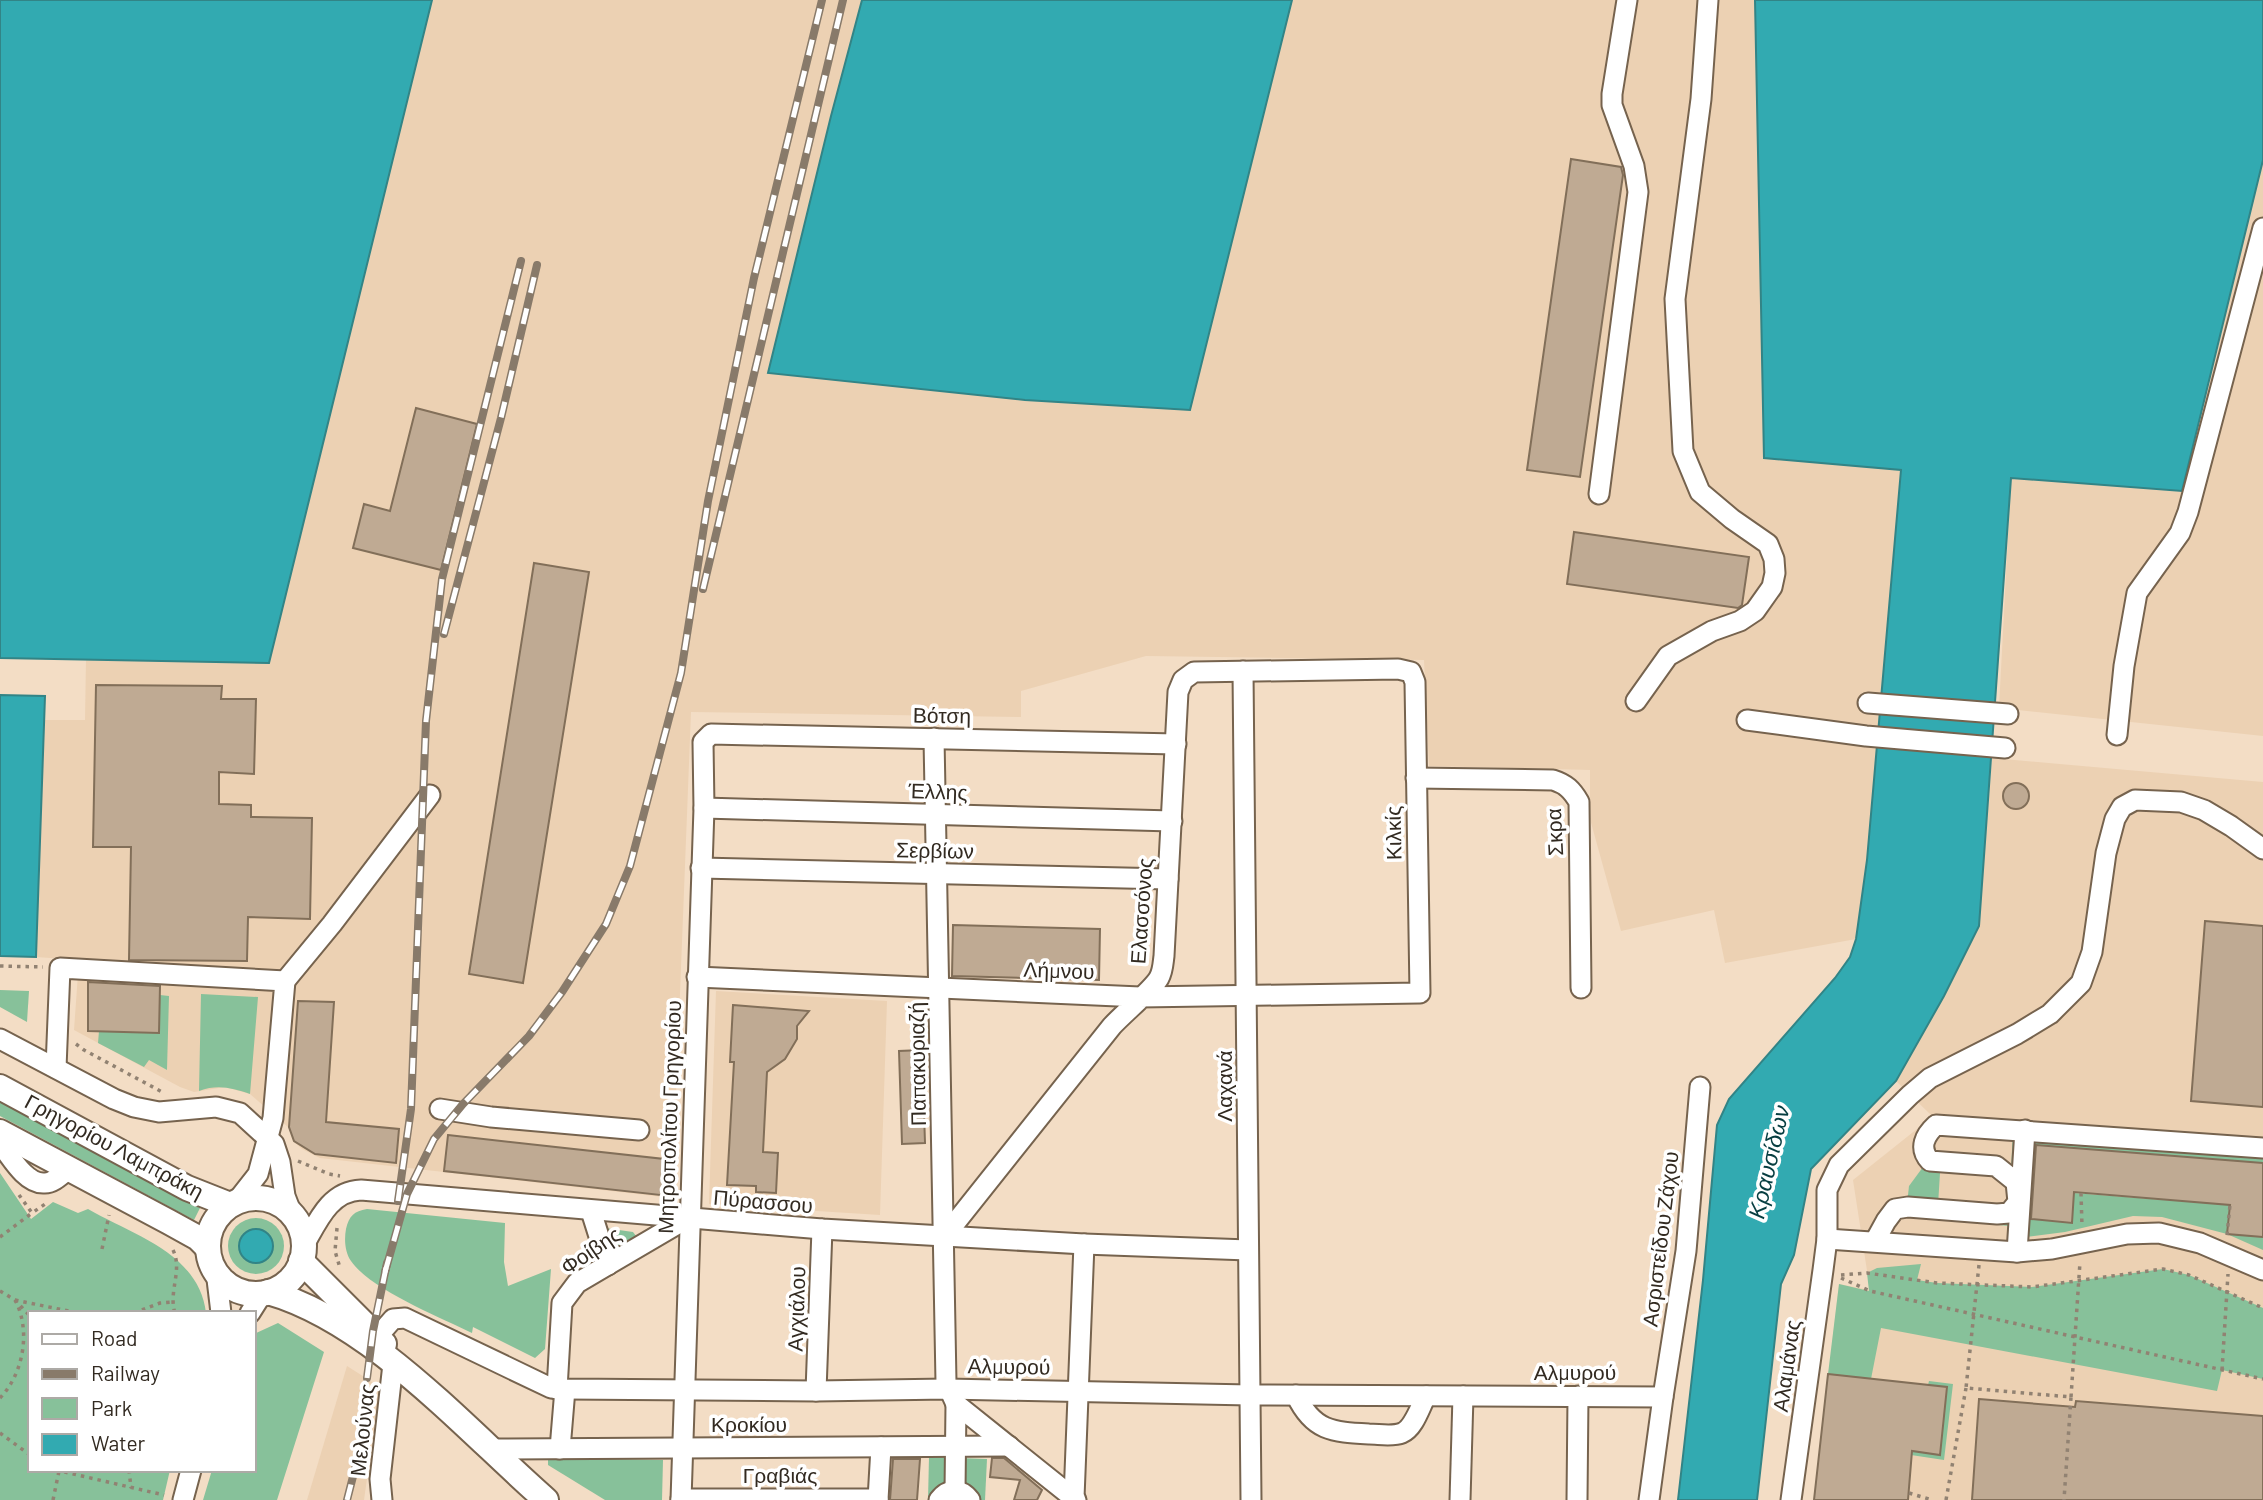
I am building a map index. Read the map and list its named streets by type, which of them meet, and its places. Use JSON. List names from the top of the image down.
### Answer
{
  "streets": {
    "main road": ["Γρηγορίου Λαμπράκη"],
    "street": [
      "Βότση",
      "Έλλης",
      "Σκρα",
      "Κιλκίς",
      "Σερβίων",
      "Ελασσόνος",
      "Λήμνου",
      "Παπακυριαζή",
      "Λαχανά",
      "Μητροπολίτου Γρηγορίου",
      "Πύρασσου",
      "Ασριστείδου Ζάχου",
      "Φοίβης",
      "Αγχιάλου",
      "Αλαμάνας",
      "Αλμυρού",
      "Κροκίου",
      "Μελούνας",
      "Γραβιάς"
    ]
  },
  "crossings": [
    ["Βότση", "Ελασσόνος"],
    ["Βότση", "Παπακυριαζή"],
    ["Βότση", "Μητροπολίτου Γρηγορίου"],
    ["Έλλης", "Ελασσόνος"],
    ["Έλλης", "Παπακυριαζή"],
    ["Έλλης", "Μητροπολίτου Γρηγορίου"],
    ["Σκρα", "Κιλκίς"],
    ["Κιλκίς", "Ελασσόνος"],
    ["Κιλκίς", "Λήμνου"],
    ["Κιλκίς", "Λαχανά"],
    ["Σερβίων", "Ελασσόνος"],
    ["Σερβίων", "Παπακυριαζή"],
    ["Σερβίων", "Μητροπολίτου Γρηγορίου"],
    ["Ελασσόνος", "Λήμνου"],
    ["Ελασσόνος", "Παπακυριαζή"],
    ["Ελασσόνος", "Λαχανά"],
    ["Ελασσόνος", "Πύρασσου"],
    ["Λήμνου", "Παπακυριαζή"],
    ["Λήμνου", "Λαχανά"],
    ["Λήμνου", "Μητροπολίτου Γρηγορίου"],
    ["Παπακυριαζή", "Πύρασσου"],
    ["Παπακυριαζή", "Αλμυρού"],
    ["Παπακυριαζή", "Κροκίου"],
    ["Λαχανά", "Πύρασσου"],
    ["Λαχανά", "Αλμυρού"],
    ["Μητροπολίτου Γρηγορίου", "Πύρασσου"],
    ["Μητροπολίτου Γρηγορίου", "Φοίβης"],
    ["Μητροπολίτου Γρηγορίου", "Αλμυρού"],
    ["Μητροπολίτου Γρηγορίου", "Κροκίου"],
    ["Μητροπολίτου Γρηγορίου", "Γραβιάς"],
    ["Γρηγορίου Λαμπράκη", "Πύρασσου"],
    ["Πύρασσου", "Φοίβης"],
    ["Πύρασσου", "Αγχιάλου"],
    ["Ασριστείδου Ζάχου", "Αλμυρού"],
    ["Φοίβης", "Αλμυρού"],
    ["Φοίβης", "Κροκίου"],
    ["Αγχιάλου", "Αλμυρού"]
  ],
  "water": ["Κραυσίδων"],
  "legend": [
    "Road",
    "Railway",
    "Park",
    "Water"
  ]
}
